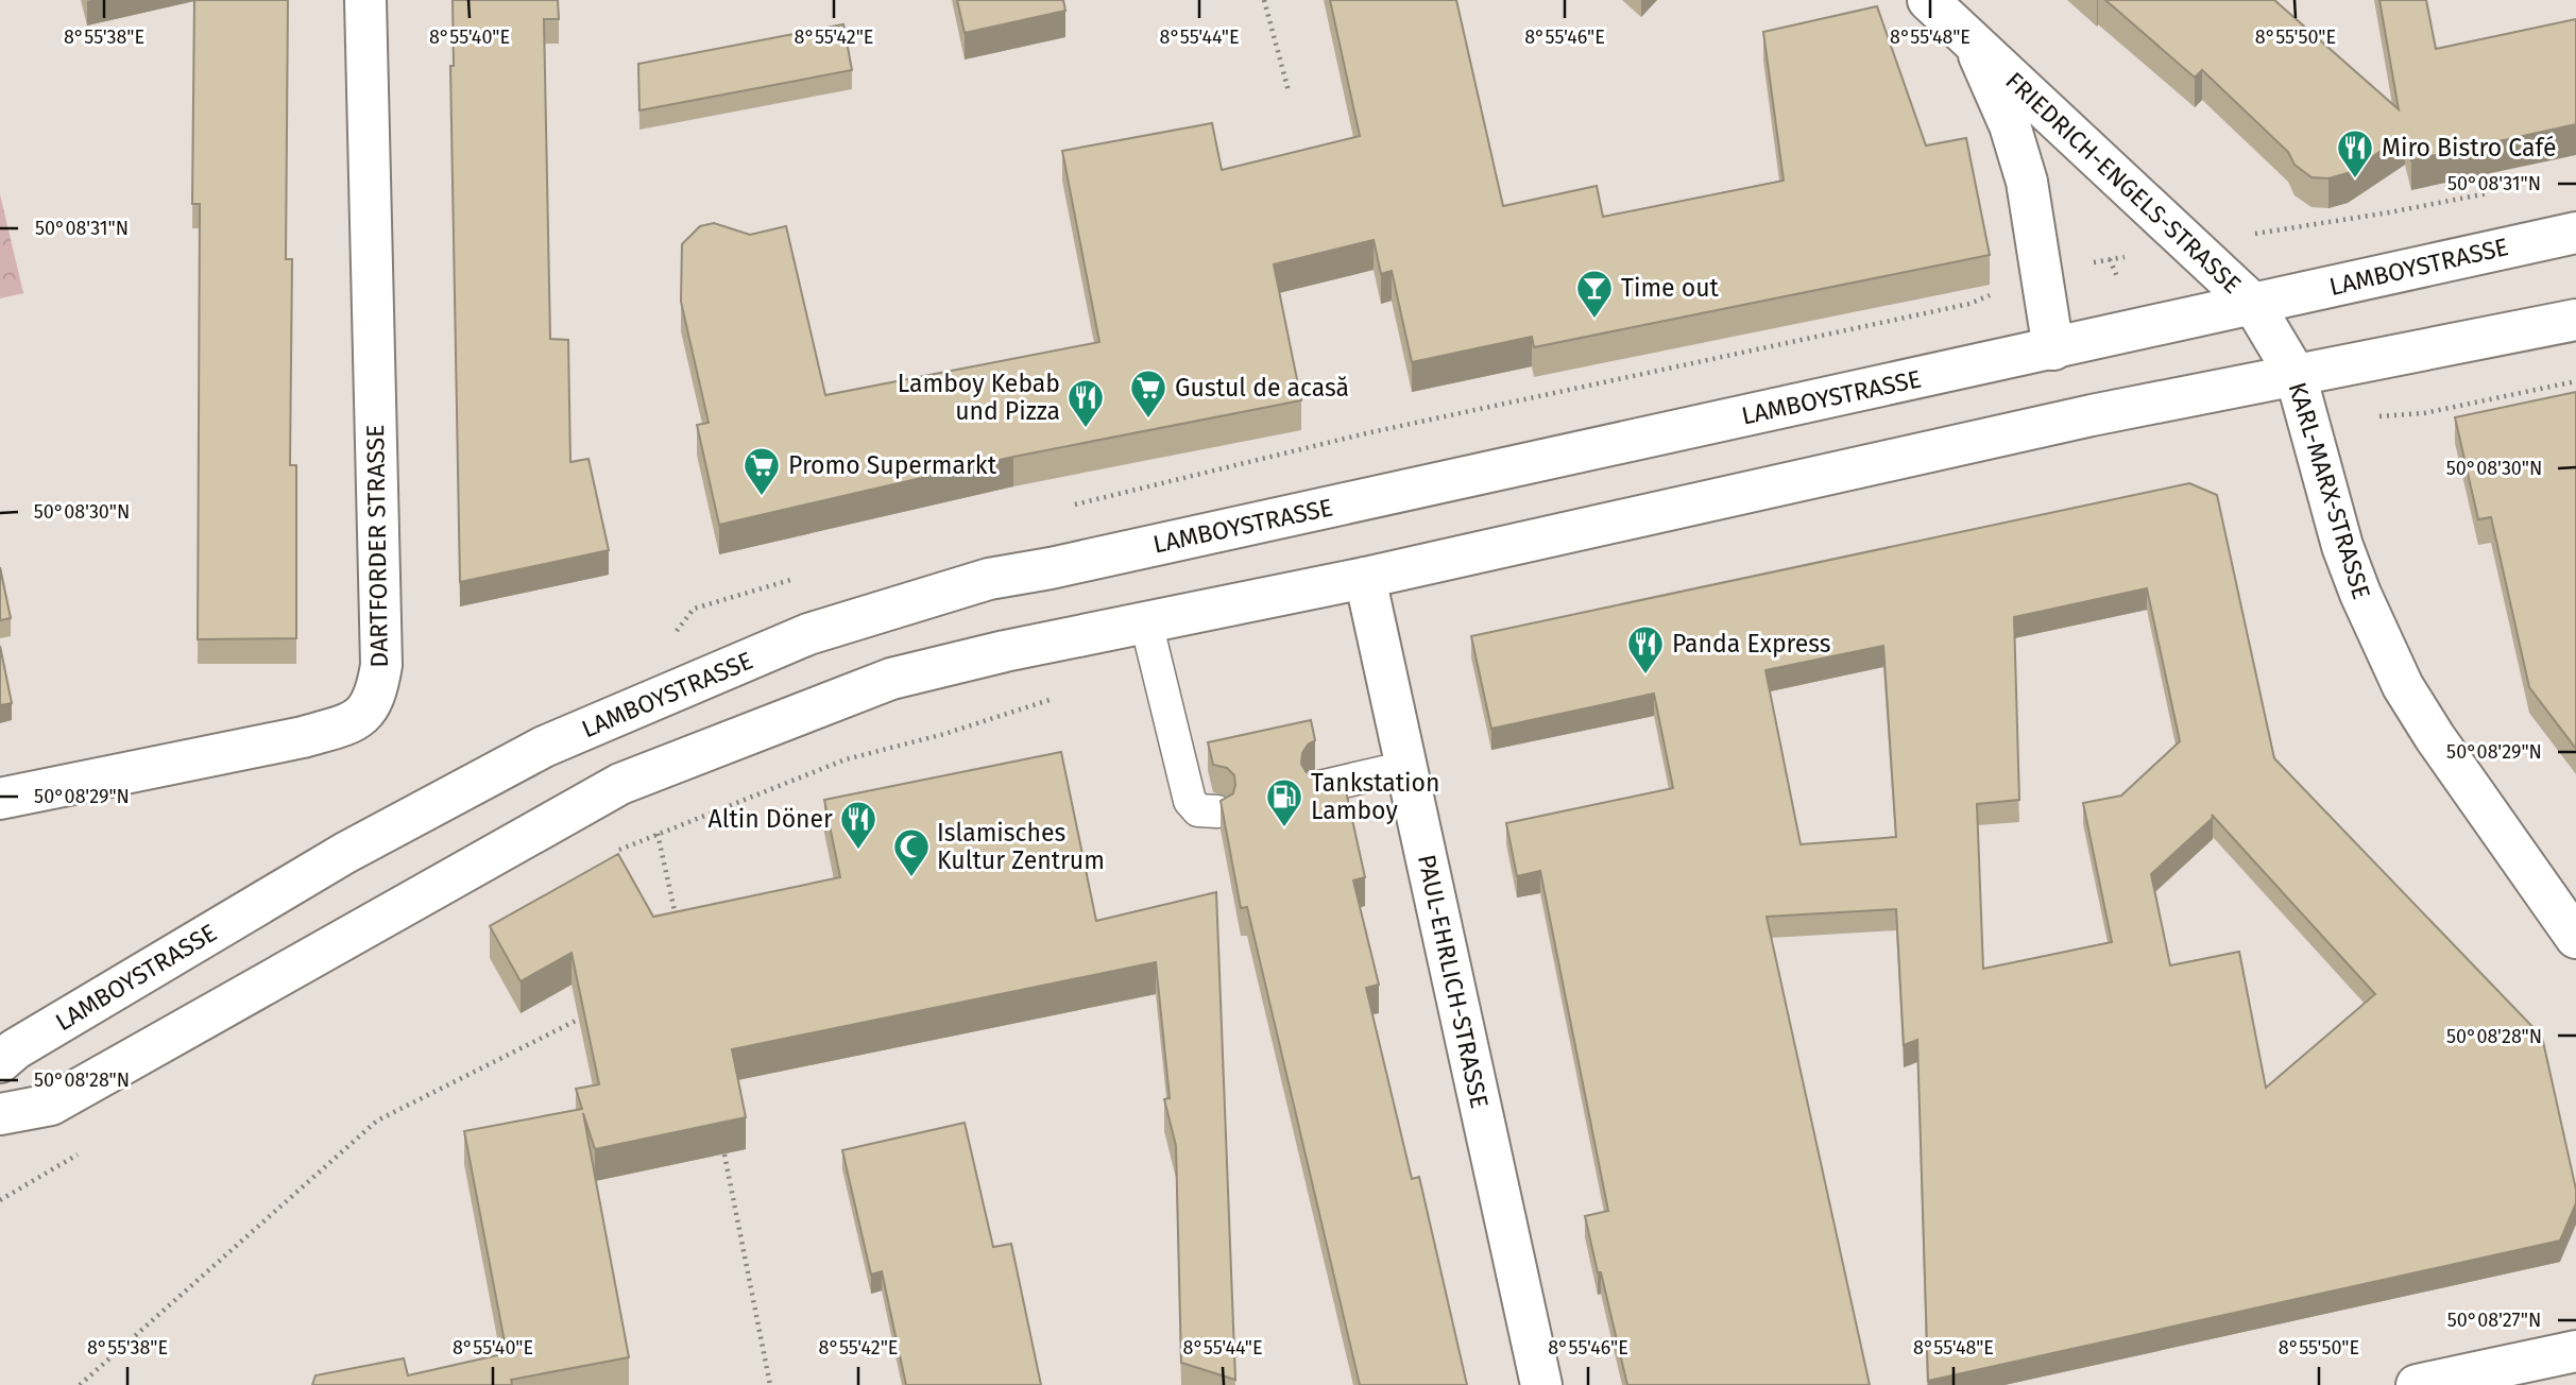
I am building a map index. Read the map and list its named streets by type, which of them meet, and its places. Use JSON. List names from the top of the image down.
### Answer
{
  "streets": {
    "main road": [
      "FRIEDRICH-ENGELS-STRASSE",
      "LAMBOYSTRASSE",
      "KARL-MARX-STRASSE",
      "DARTFORDER STRASSE",
      "PAUL-EHRLICH-STRASSE"
    ]
  },
  "crossings": [
    ["FRIEDRICH-ENGELS-STRASSE", "LAMBOYSTRASSE"],
    ["FRIEDRICH-ENGELS-STRASSE", "KARL-MARX-STRASSE"],
    ["LAMBOYSTRASSE", "KARL-MARX-STRASSE"]
  ],
  "places": {
    "restaurant": [
      "Miro Bistro Café",
      "Lamboy Kebab und Pizza",
      "Panda Express",
      "Altin Döner"
    ],
    "bar": ["Time out"],
    "supermarket": ["Gustul de acasă", "Promo Supermarkt"],
    "fuel station": ["Tankstation Lamboy"],
    "mosque": ["Islamisches Kultur Zentrum"]
  },
  "coordinates": [
    "8°55'38\"E",
    "8°55'40\"E",
    "8°55'42\"E",
    "8°55'44\"E",
    "8°55'46\"E",
    "8°55'48\"E",
    "8°55'50\"E",
    "50°08'31\"N",
    "50°08'30\"N",
    "50°08'29\"N",
    "50°08'28\"N",
    "50°08'27\"N"
  ]
}
